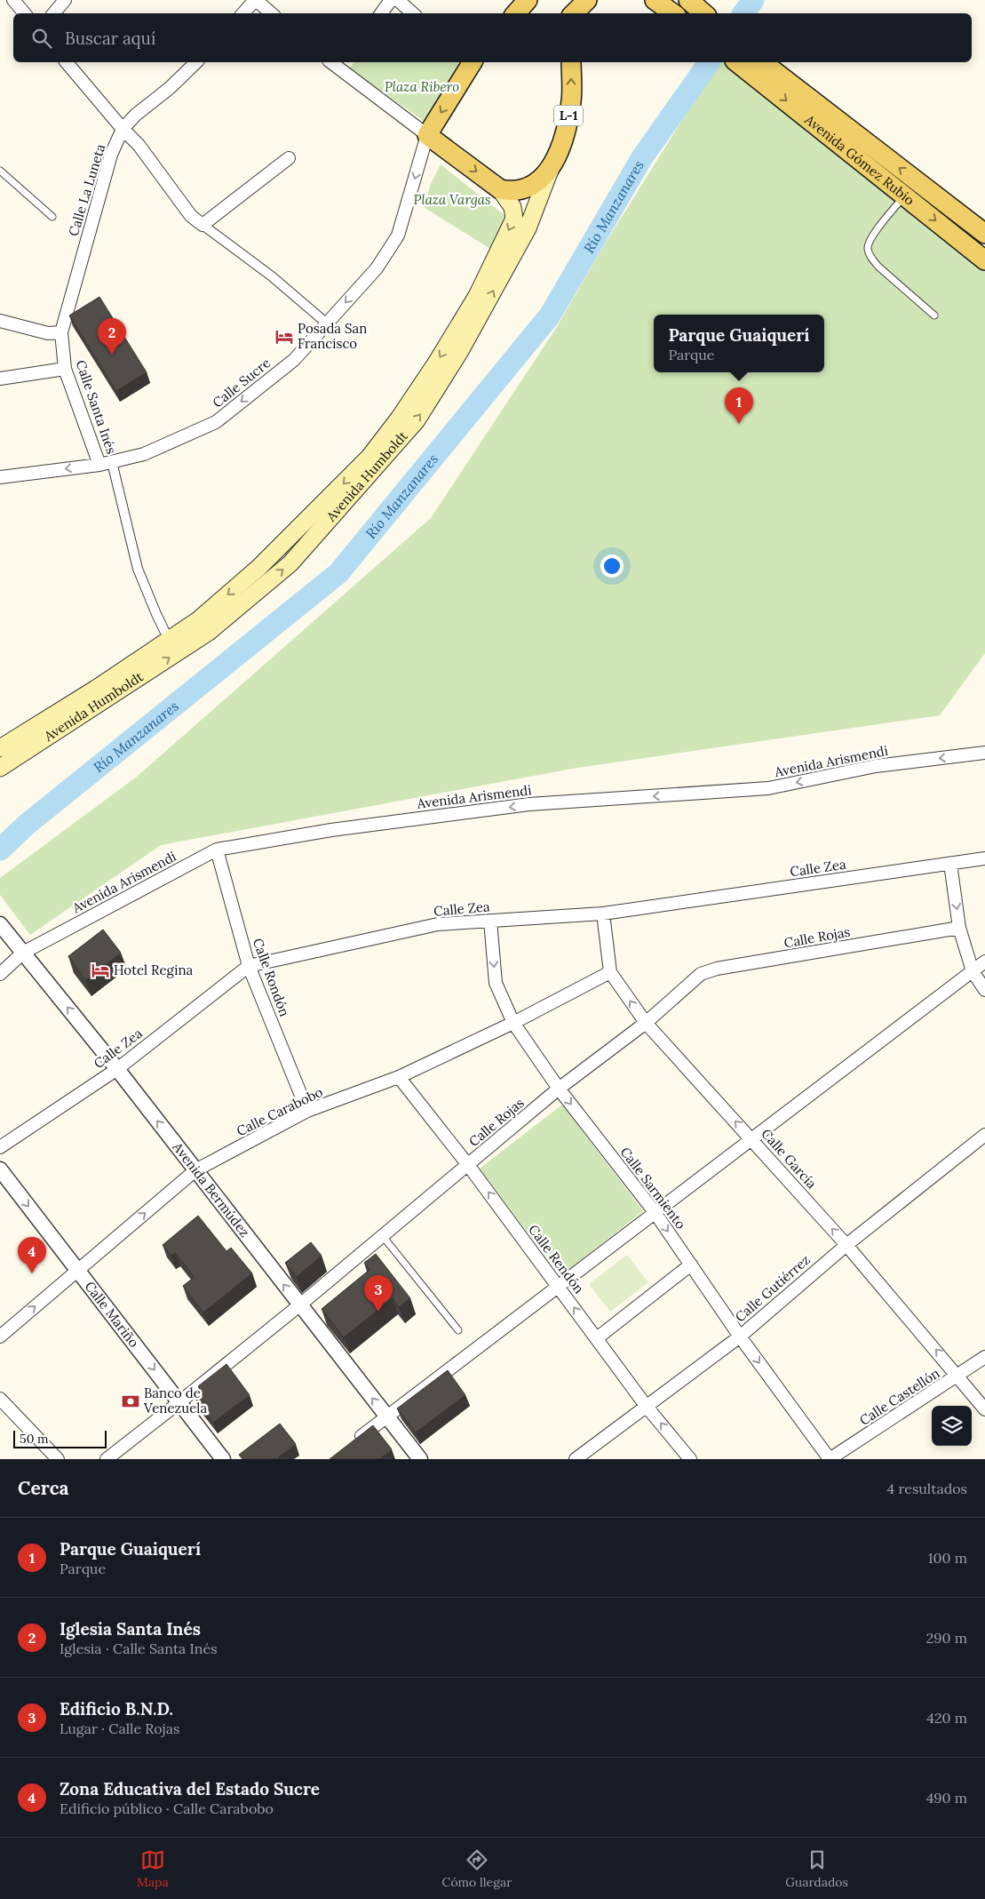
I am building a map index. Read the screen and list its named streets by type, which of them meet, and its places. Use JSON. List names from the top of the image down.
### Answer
{
  "streets": {
    "main road": ["L-1", "Avenida Gómez Rubio", "Avenida Humboldt"],
    "street": [
      "Calle La Luneta",
      "Calle Sucre",
      "Calle Santa Inés",
      "Avenida Arismendi",
      "Calle Zea",
      "Calle Rojas",
      "Calle Rondón",
      "Calle Carabobo",
      "Calle García",
      "Calle Sarmiento",
      "Avenida Bermúdez",
      "Calle Rendón",
      "Calle Gutiérrez",
      "Calle Mariño",
      "Calle Castellón"
    ]
  },
  "crossings": [
    ["L-1", "Avenida Humboldt"],
    ["Calle La Luneta", "Calle Santa Inés"],
    ["Calle Sucre", "Calle Santa Inés"],
    ["Avenida Arismendi", "Calle Rondón"],
    ["Avenida Arismendi", "Avenida Bermúdez"],
    ["Calle Zea", "Calle Rondón"],
    ["Calle Zea", "Calle García"],
    ["Calle Zea", "Calle Sarmiento"],
    ["Calle Zea", "Avenida Bermúdez"],
    ["Calle Rojas", "Calle García"],
    ["Calle Rojas", "Calle Sarmiento"],
    ["Calle Rojas", "Avenida Bermúdez"],
    ["Calle Rojas", "Calle Rendón"],
    ["Calle Rojas", "Calle Mariño"],
    ["Calle Rondón", "Calle Carabobo"],
    ["Calle Carabobo", "Calle García"],
    ["Calle Carabobo", "Calle Sarmiento"],
    ["Calle Carabobo", "Avenida Bermúdez"],
    ["Calle Carabobo", "Calle Rendón"],
    ["Calle Carabobo", "Calle Mariño"],
    ["Calle García", "Calle Gutiérrez"],
    ["Calle García", "Calle Castellón"],
    ["Calle Sarmiento", "Calle Gutiérrez"],
    ["Calle Sarmiento", "Calle Castellón"],
    ["Calle Rendón", "Calle Gutiérrez"]
  ],
  "one_way": [
    "Calle Sucre",
    "Avenida Arismendi",
    "Calle Carabobo",
    "Calle García",
    "Calle Sarmiento",
    "Avenida Bermúdez",
    "Calle Rendón",
    "Calle Mariño"
  ],
  "water": ["Río Manzanares"],
  "parks": ["Plaza Ribero", "Plaza Vargas"],
  "places": {
    "hotel": ["Posada San Francisco", "Hotel Regina"],
    "bank": ["Banco de Venezuela"]
  },
  "scale_bar": "50 m",
  "page": {
    "search": "Buscar aquí",
    "popup": ["Parque Guaiquerí", "Parque"],
    "pins": [
      "2",
      "1",
      "4",
      "3"
    ],
    "scale": "50 m",
    "heading": ["Cerca", "4 resultados"],
    "list": [
      {
        "mark": "1",
        "name": "Parque Guaiquerí",
        "note": "Parque",
        "value": "100 m"
      },
      {
        "mark": "2",
        "name": "Iglesia Santa Inés",
        "note": "Iglesia · Calle Santa Inés",
        "value": "290 m"
      },
      {
        "mark": "3",
        "name": "Edificio B.N.D.",
        "note": "Lugar · Calle Rojas",
        "value": "420 m"
      },
      {
        "mark": "4",
        "name": "Zona Educativa del Estado Sucre",
        "note": "Edificio público · Calle Carabobo",
        "value": "490 m"
      }
    ],
    "nav": ["Mapa", "Cómo llegar", "Guardados"]
  }
}
